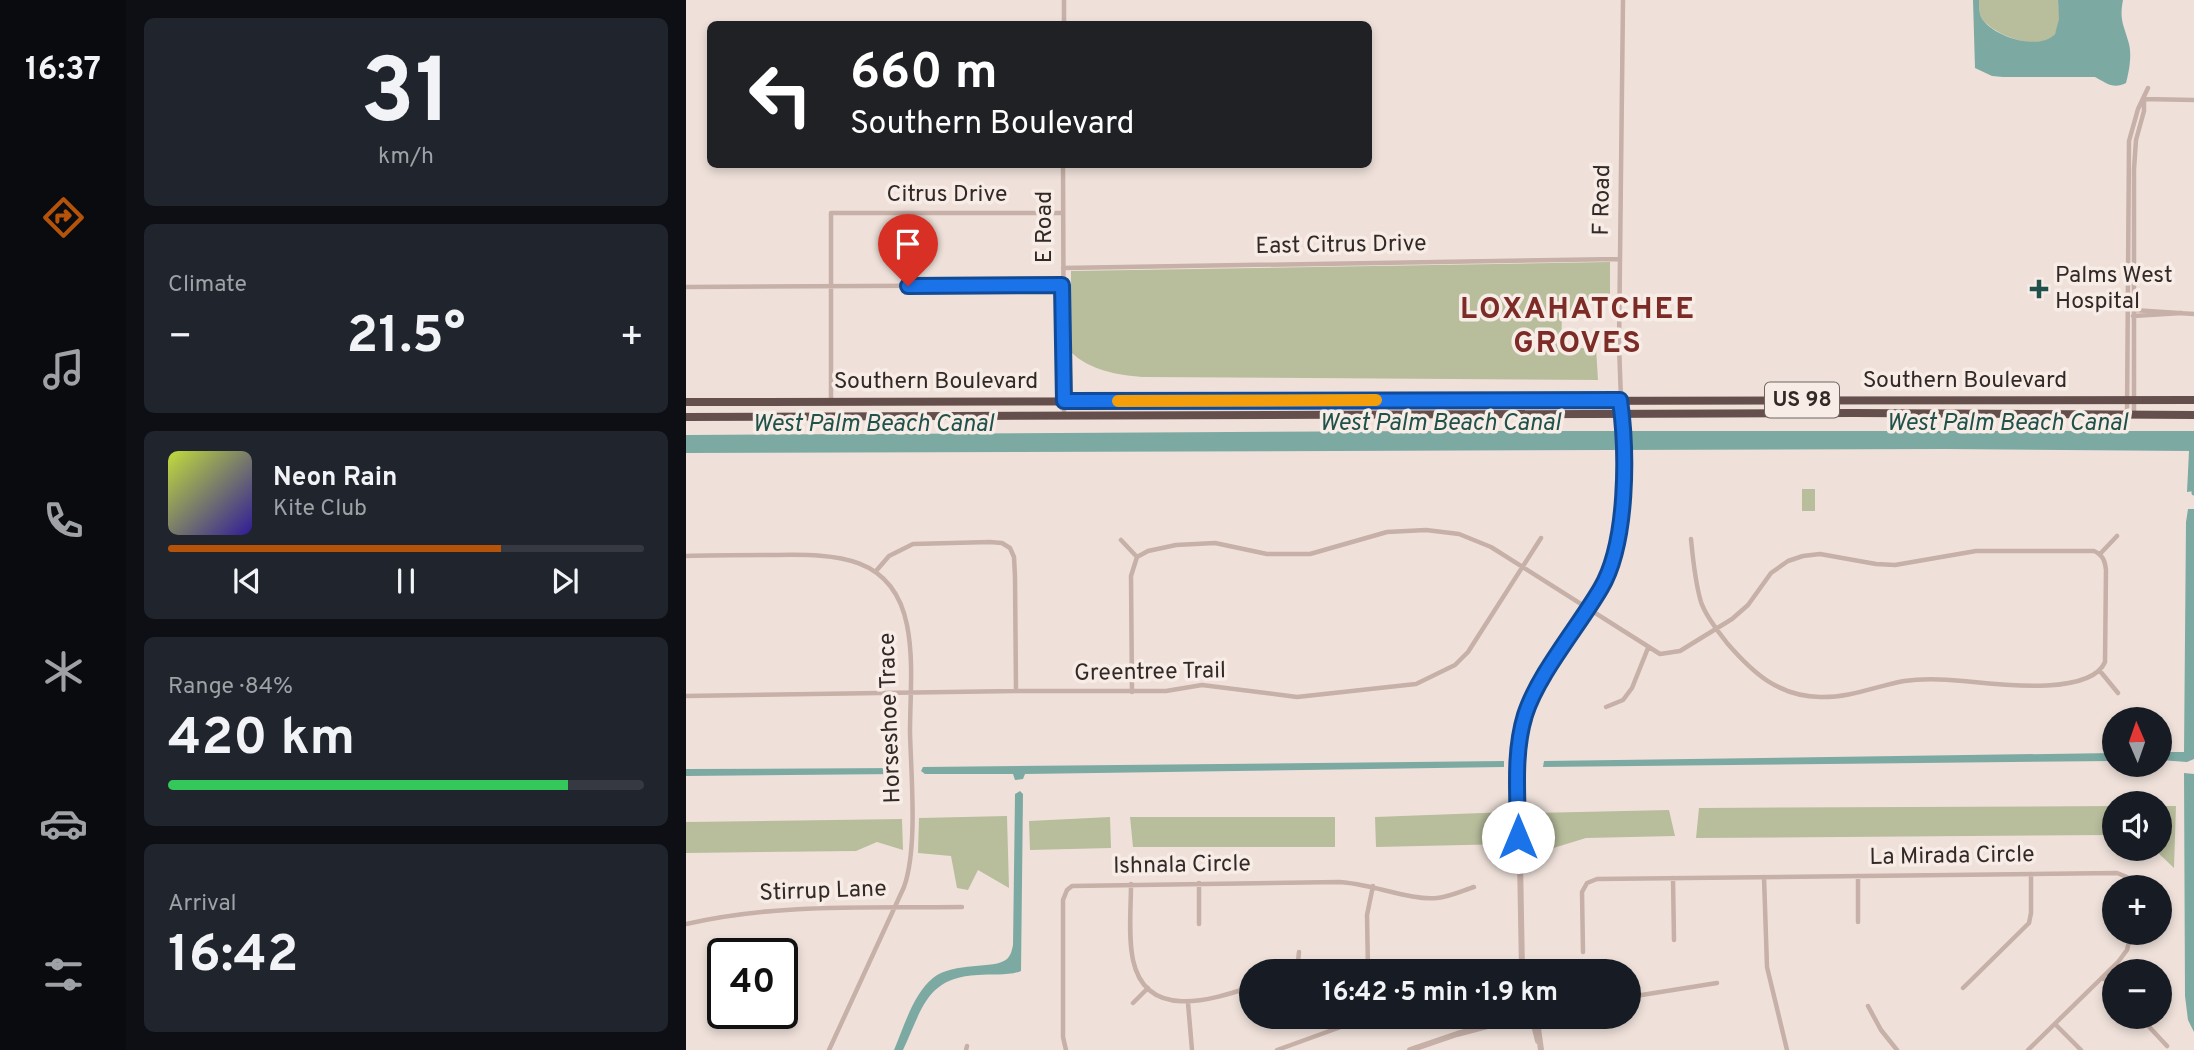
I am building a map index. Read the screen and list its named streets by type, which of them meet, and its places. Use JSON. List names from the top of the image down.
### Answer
{
  "streets": {
    "highway": ["Southern Boulevard", "US 98"],
    "street": [
      "Citrus Drive",
      "F Road",
      "E Road",
      "East Citrus Drive",
      "Greentree Trail",
      "Horseshoe Trace",
      "La Mirada Circle",
      "Ishnala Circle",
      "Stirrup Lane"
    ]
  },
  "crossings": [
    ["Citrus Drive", "E Road"],
    ["F Road", "East Citrus Drive"],
    ["F Road", "Southern Boulevard"],
    ["E Road", "East Citrus Drive"],
    ["E Road", "Southern Boulevard"],
    ["Greentree Trail", "Horseshoe Trace"],
    ["Horseshoe Trace", "Stirrup Lane"]
  ],
  "districts": ["LOXAHATCHEE GROVES"],
  "water": ["West Palm Beach Canal"],
  "places": {
    "health": ["Palms West Hospital"]
  },
  "north": "top",
  "page": {
    "tabs": "16:37",
    "tile": [
      ["31", "km/h"],
      "Climate",
      ["Range · 84%", "420 km"],
      ["Arrival", "16:42"]
    ],
    "turn": ["660 m", "Southern Boulevard"],
    "heat": ["−", "21.5°", "+"],
    "song": ["Neon Rain", "Kite Club"],
    "map_buttons": ["+", "−"],
    "limit": "40",
    "trip": "16:42 · 5 min · 1.9 km"
  }
}
